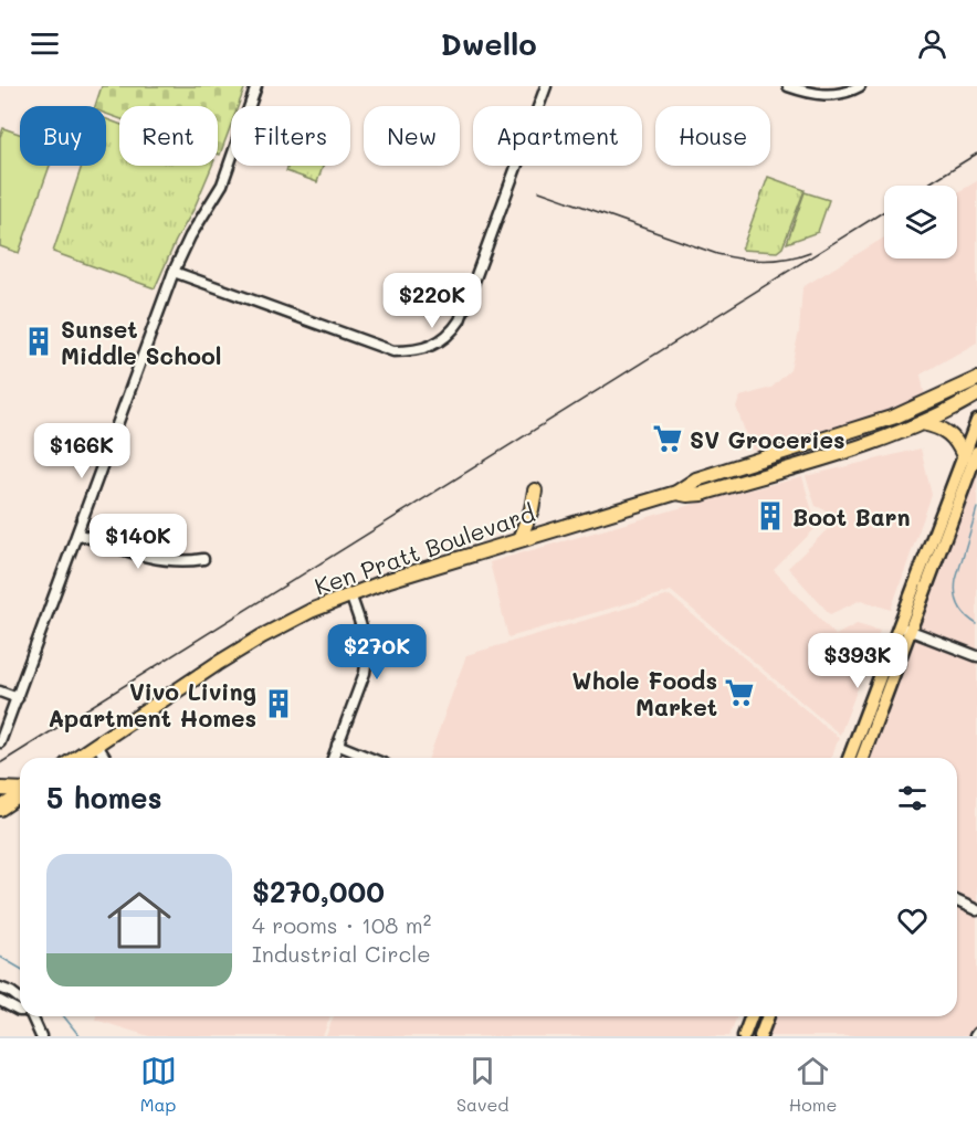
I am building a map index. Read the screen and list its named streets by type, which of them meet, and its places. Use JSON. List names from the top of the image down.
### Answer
{
  "streets": {
    "highway": ["Ken Pratt Boulevard"]
  },
  "places": {
    "building": ["Sunset Middle School", "Boot Barn", "Vivo Living Apartment Homes"],
    "supermarket": ["SV Groceries", "Whole Foods Market"]
  },
  "page": {
    "header": "Dwello",
    "chip": [
      "Buy",
      "Rent",
      "Filters",
      "New",
      "Apartment",
      "House"
    ],
    "price": [
      "$220K",
      "$166K",
      "$140K",
      "$270K",
      "$393K"
    ],
    "heading": "5 homes",
    "list": [
      {
        "name": "$270,000",
        "note": "4 rooms · 108 m² · Industrial Circle"
      }
    ],
    "tabs": ["Map", "Saved", "Home"]
  }
}
